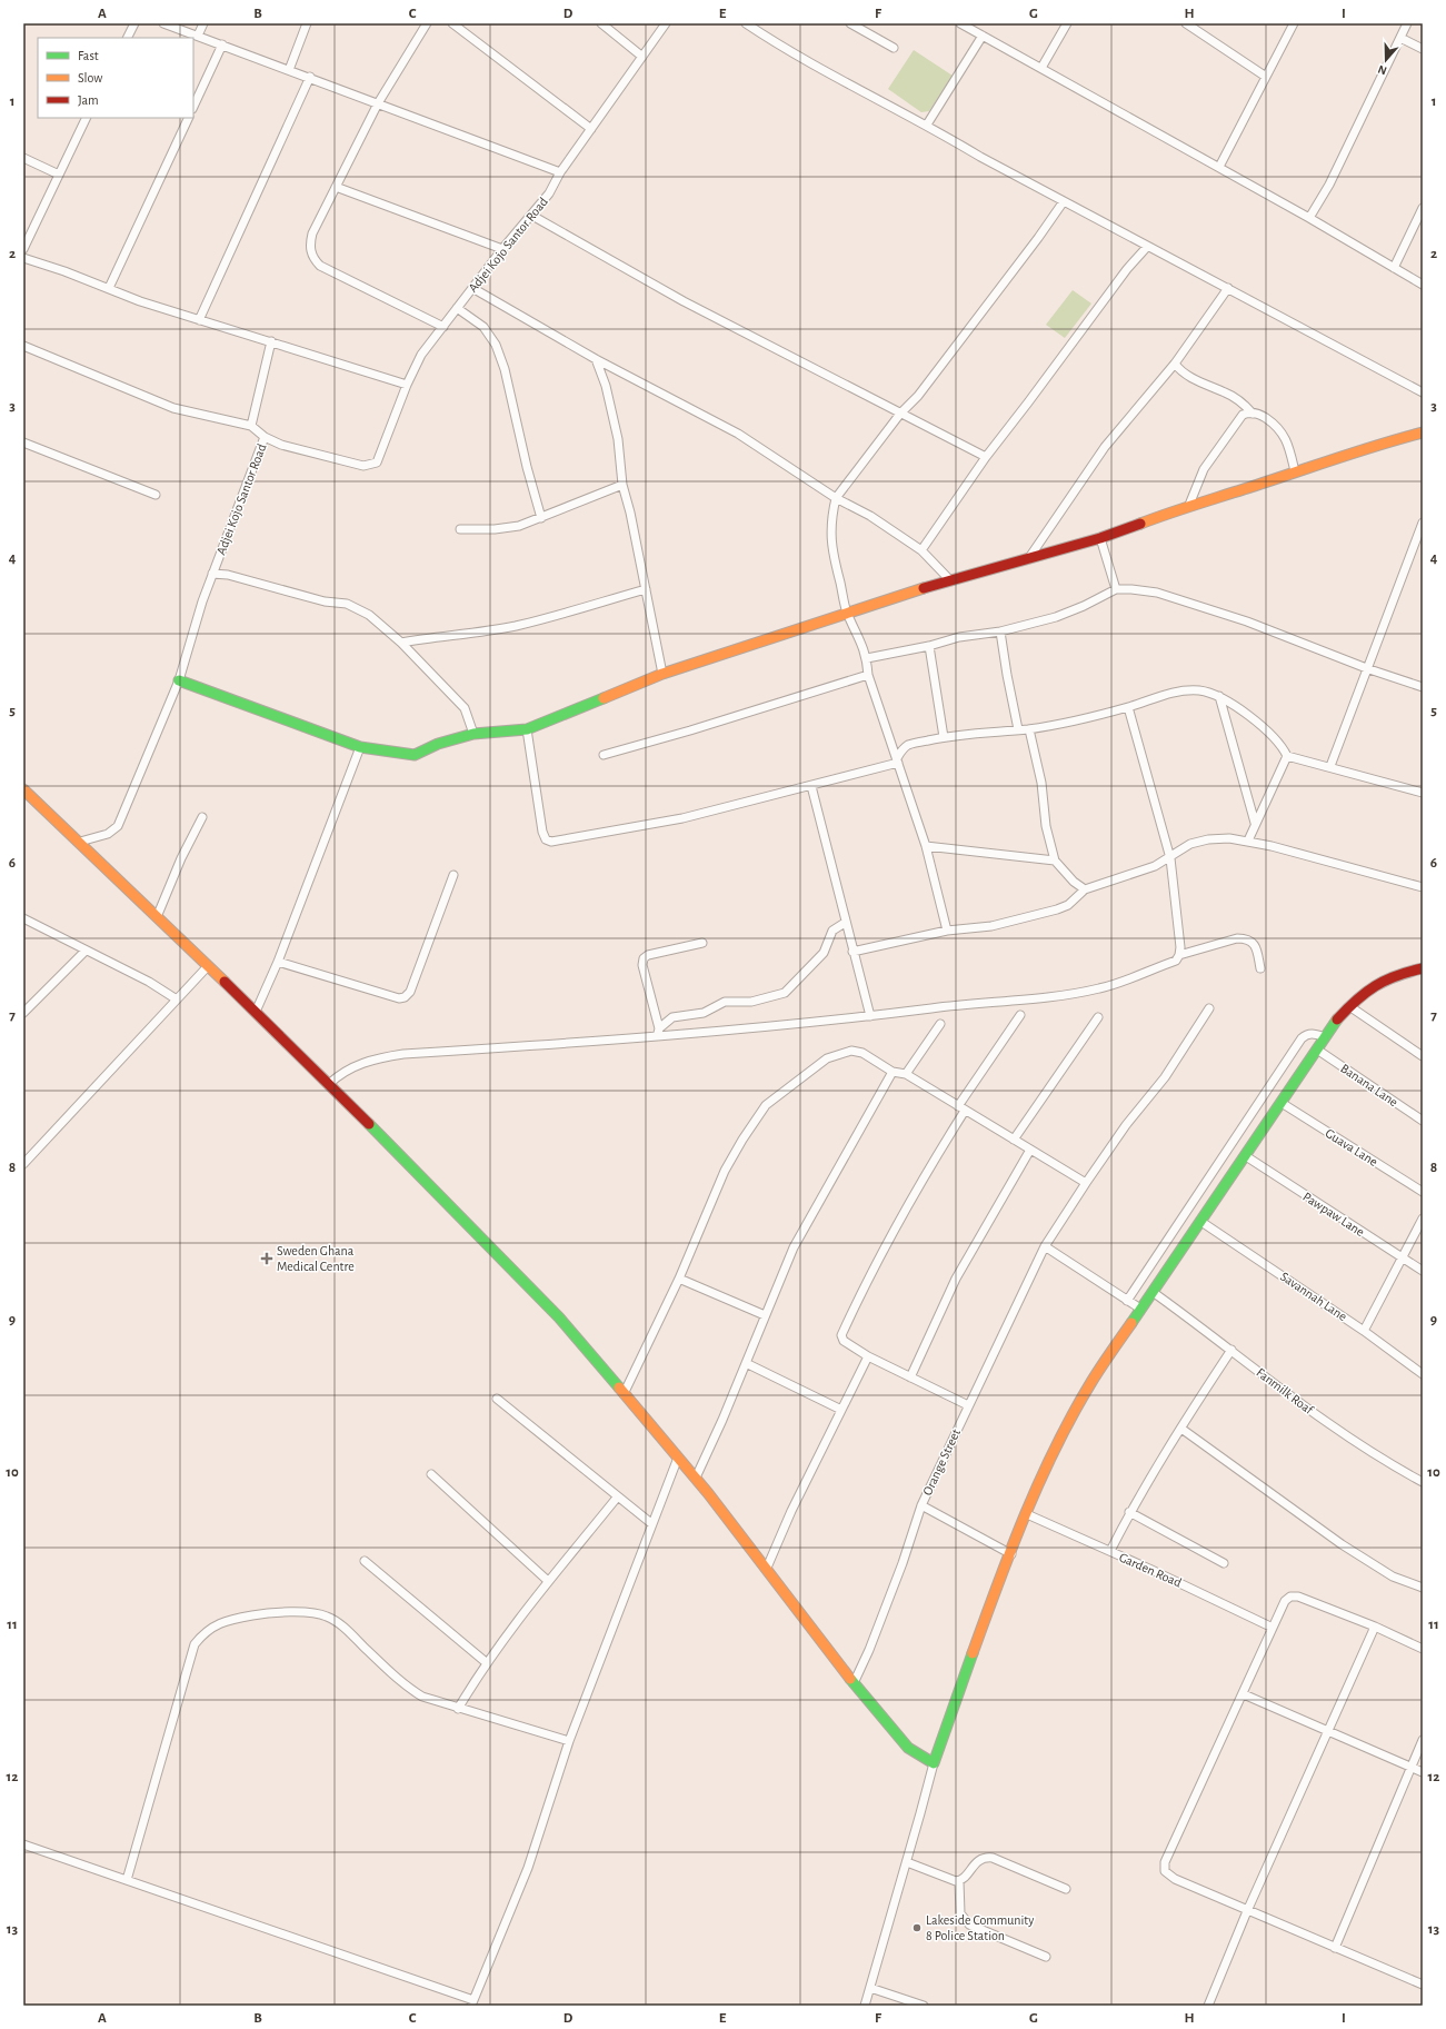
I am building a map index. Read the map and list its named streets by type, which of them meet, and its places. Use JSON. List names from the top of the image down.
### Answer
{
  "streets": {
    "street": [
      "Adjei Kojo Santor Road",
      "Banana Lane",
      "Guava Lane",
      "Pawpaw Lane",
      "Savannah Lane",
      "Fanmilk Roaf",
      "Orange Street",
      "Garden Road"
    ]
  },
  "places": {
    "health": ["Sweden Ghana Medical Centre"],
    "other": ["Lakeside Community 8 Police Station"]
  },
  "legend": ["Fast", "Slow", "Jam"],
  "north": "bottom",
  "grid": {
    "columns": [
      "A",
      "B",
      "C",
      "D",
      "E",
      "F",
      "G",
      "H",
      "I"
    ],
    "rows": [
      "1",
      "2",
      "3",
      "4",
      "5",
      "6",
      "7",
      "8",
      "9",
      "10",
      "11",
      "12",
      "13"
    ]
  }
}
